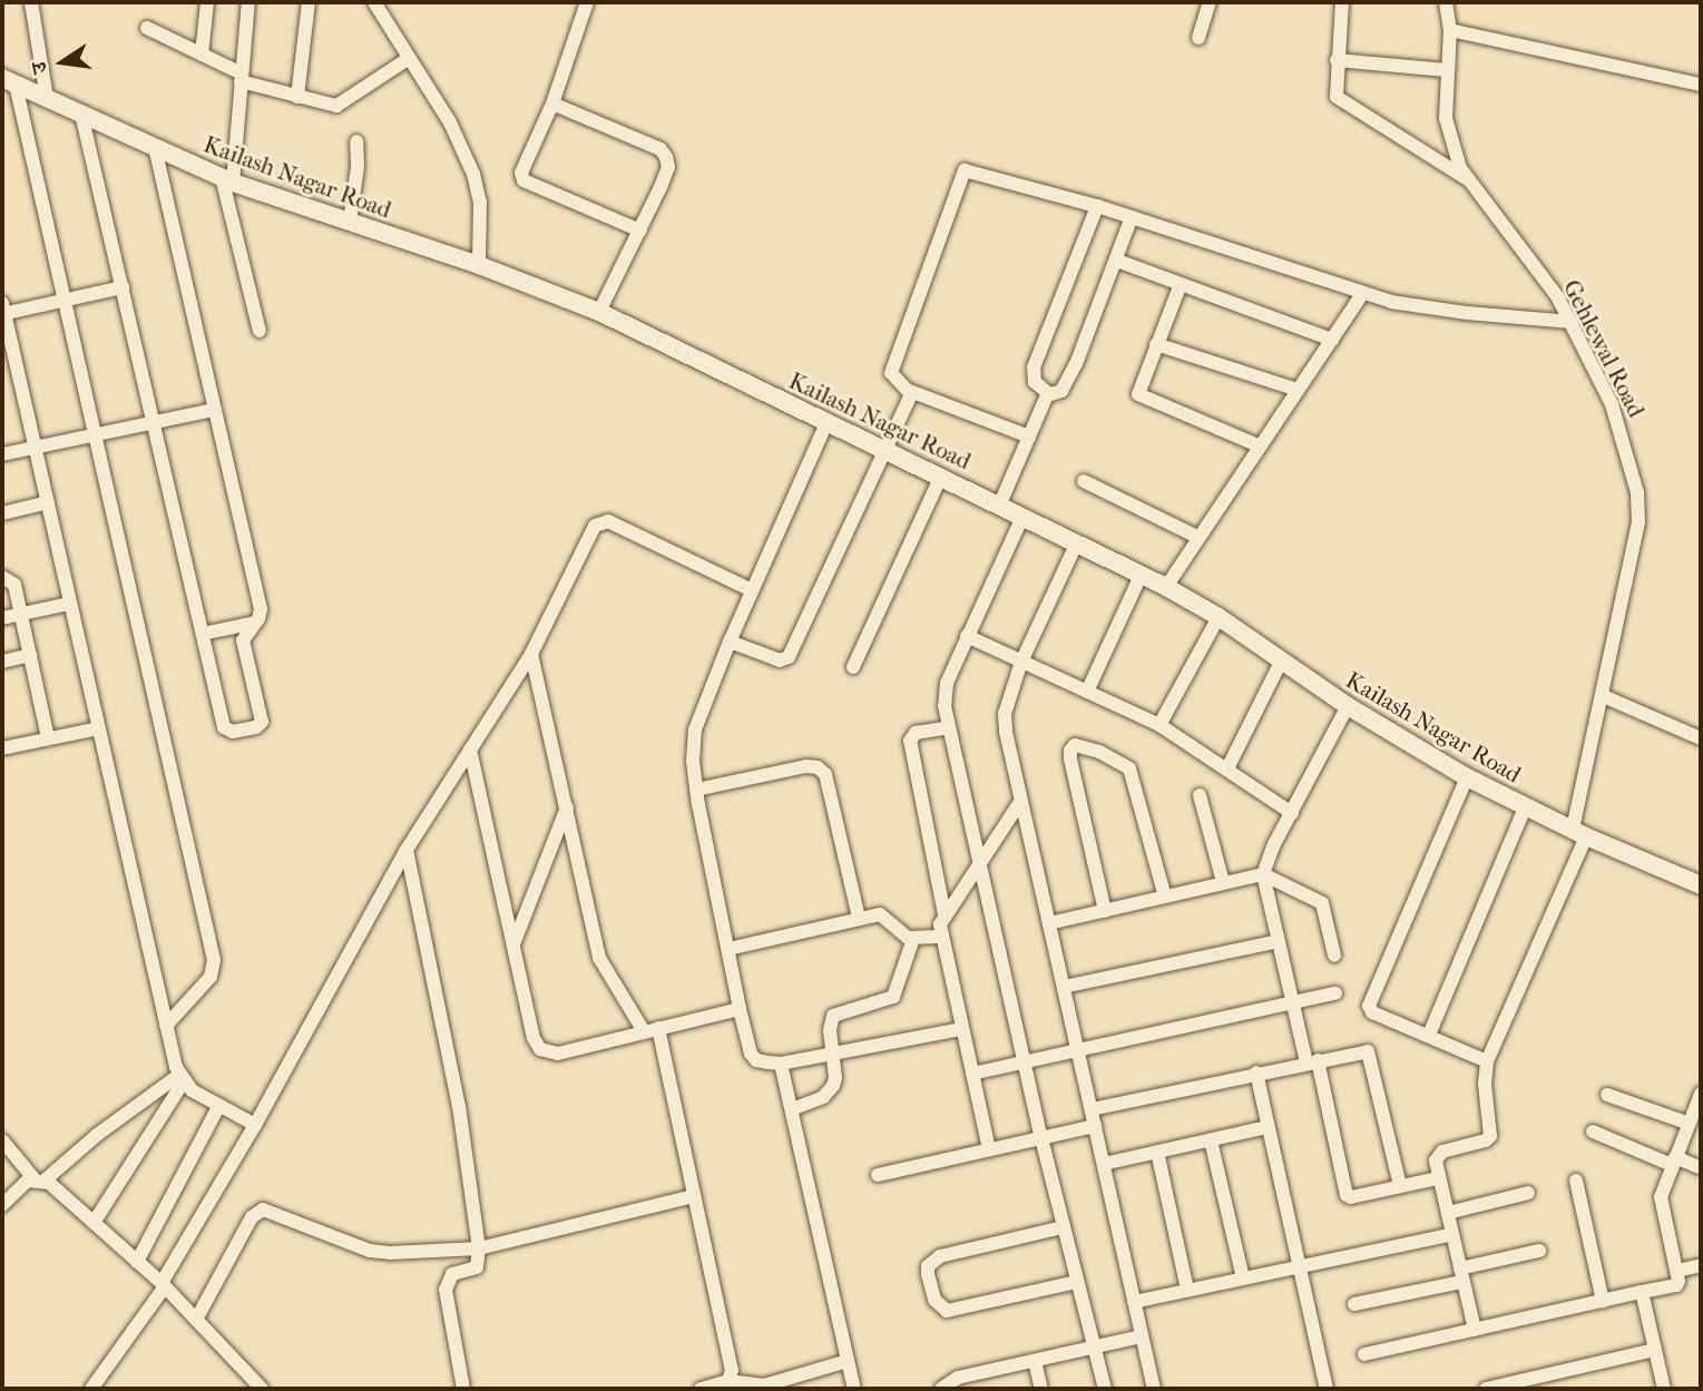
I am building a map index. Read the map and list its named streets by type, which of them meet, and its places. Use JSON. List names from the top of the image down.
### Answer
{
  "streets": {
    "street": ["Kailash Nagar Road", "Gehlewal Road"]
  },
  "crossings": [
    ["Kailash Nagar Road", "Gehlewal Road"]
  ],
  "north": "left"
}
